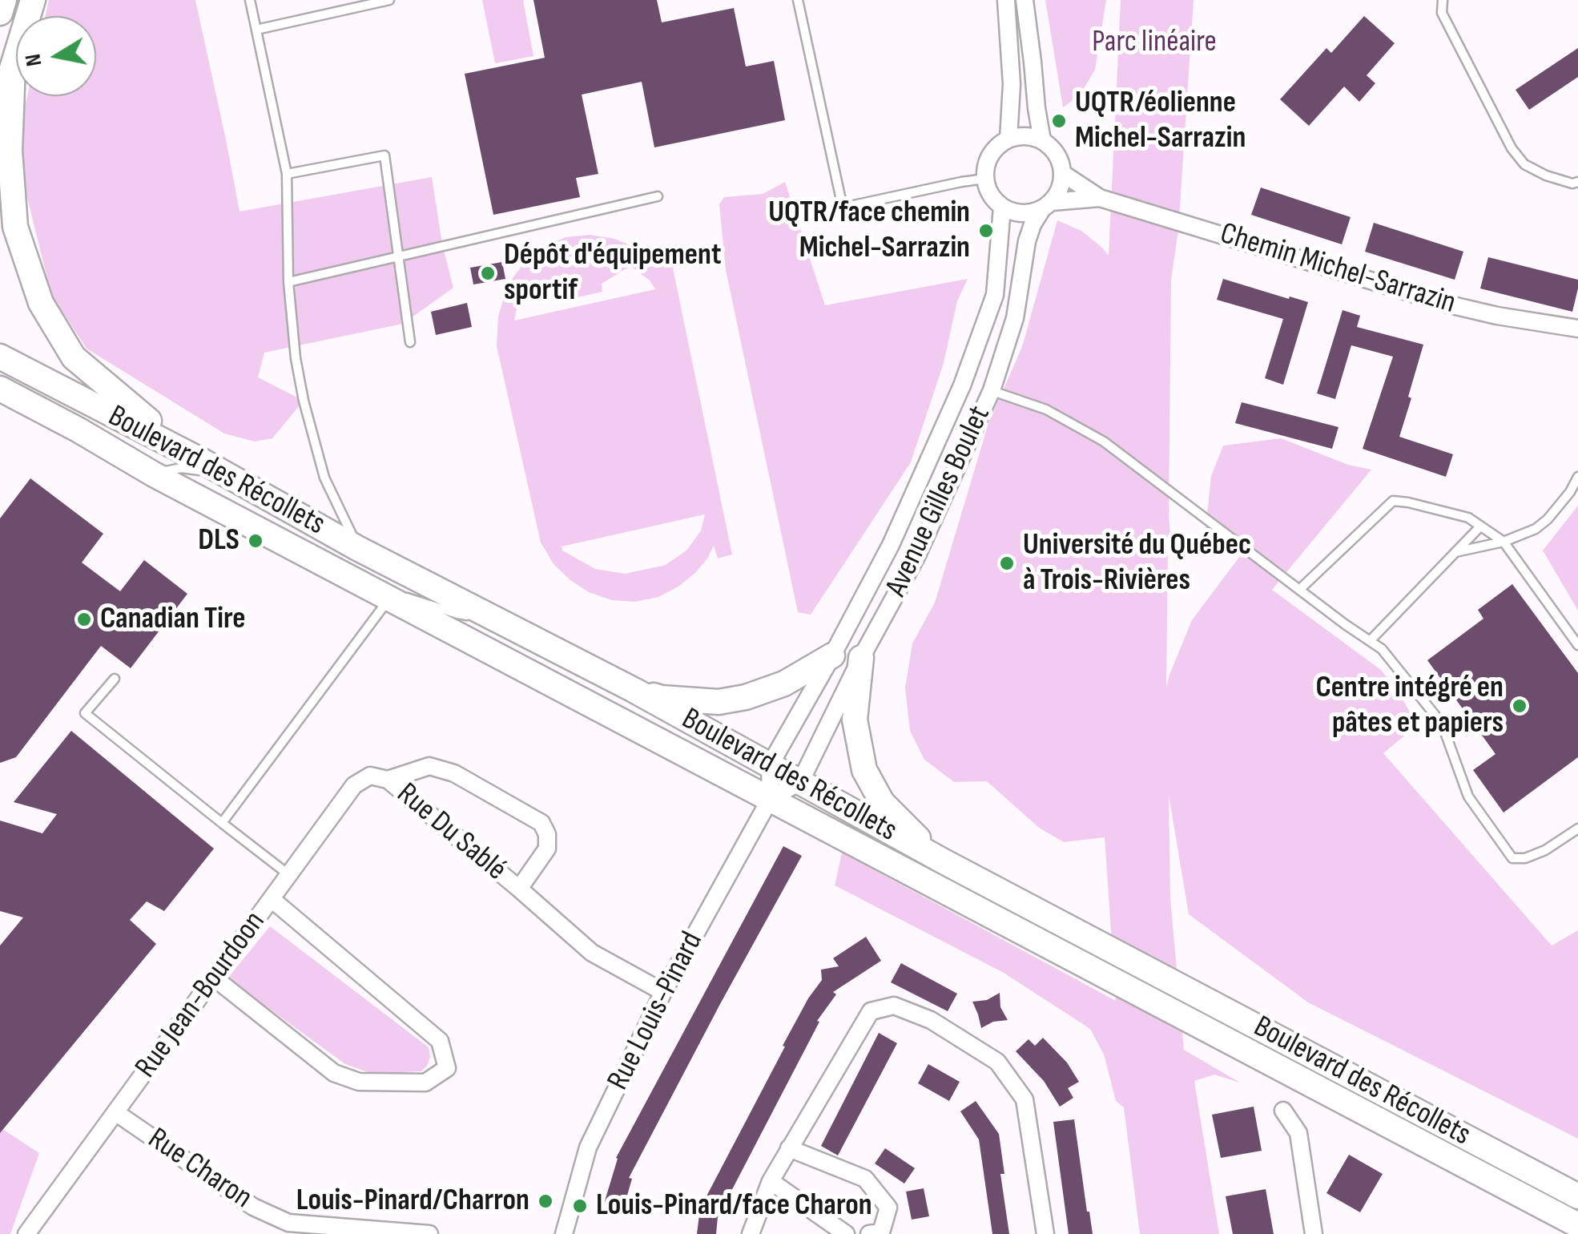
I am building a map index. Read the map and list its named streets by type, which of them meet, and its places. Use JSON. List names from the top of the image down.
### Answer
{
  "streets": {
    "main road": ["Boulevard des Récollets"],
    "street": [
      "Chemin Michel-Sarrazin",
      "Avenue Gilles Boulet",
      "Rue Du Sablé",
      "Rue Jean-Bourdoon",
      "Rue Louis-Pinard",
      "Rue Charon"
    ]
  },
  "crossings": [
    ["Chemin Michel-Sarrazin", "Avenue Gilles Boulet"],
    ["Boulevard des Récollets", "Avenue Gilles Boulet"],
    ["Boulevard des Récollets", "Rue Louis-Pinard"],
    ["Avenue Gilles Boulet", "Rue Louis-Pinard"],
    ["Rue Du Sablé", "Rue Jean-Bourdoon"],
    ["Rue Du Sablé", "Rue Louis-Pinard"],
    ["Rue Jean-Bourdoon", "Rue Charon"]
  ],
  "parks": ["Parc linéaire"],
  "places": [
    "UQTR/éolienne Michel-Sarrazin",
    "UQTR/face chemin Michel-Sarrazin",
    "Dépôt d'équipement sportif",
    "DLS",
    "Université du Québec à Trois-Rivières",
    "Canadian Tire",
    "Centre intégré en pâtes et papiers",
    "Louis-Pinard/Charron",
    "Louis-Pinard/face Charon"
  ],
  "north": "left"
}
